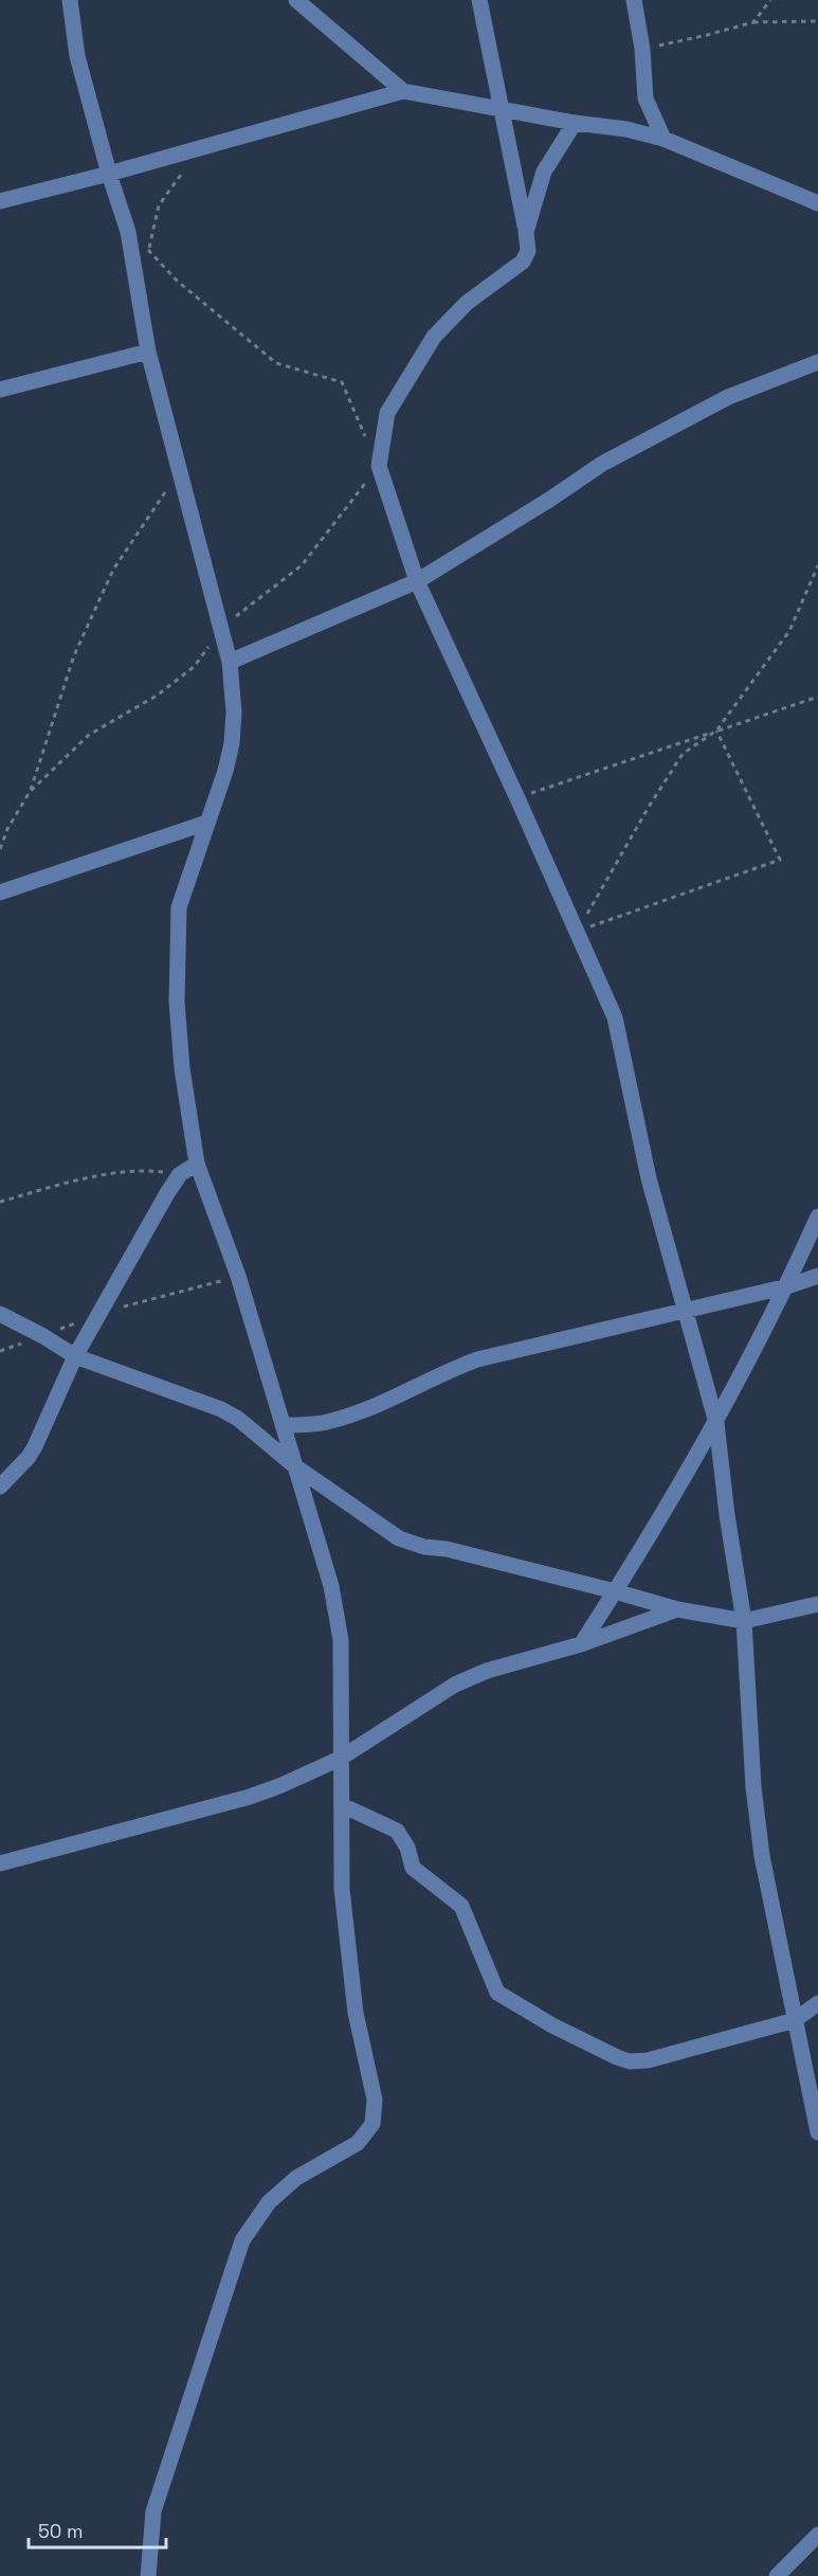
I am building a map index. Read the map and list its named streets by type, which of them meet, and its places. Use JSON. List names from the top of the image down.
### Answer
{
  "scale_bar": "50 m"
}
